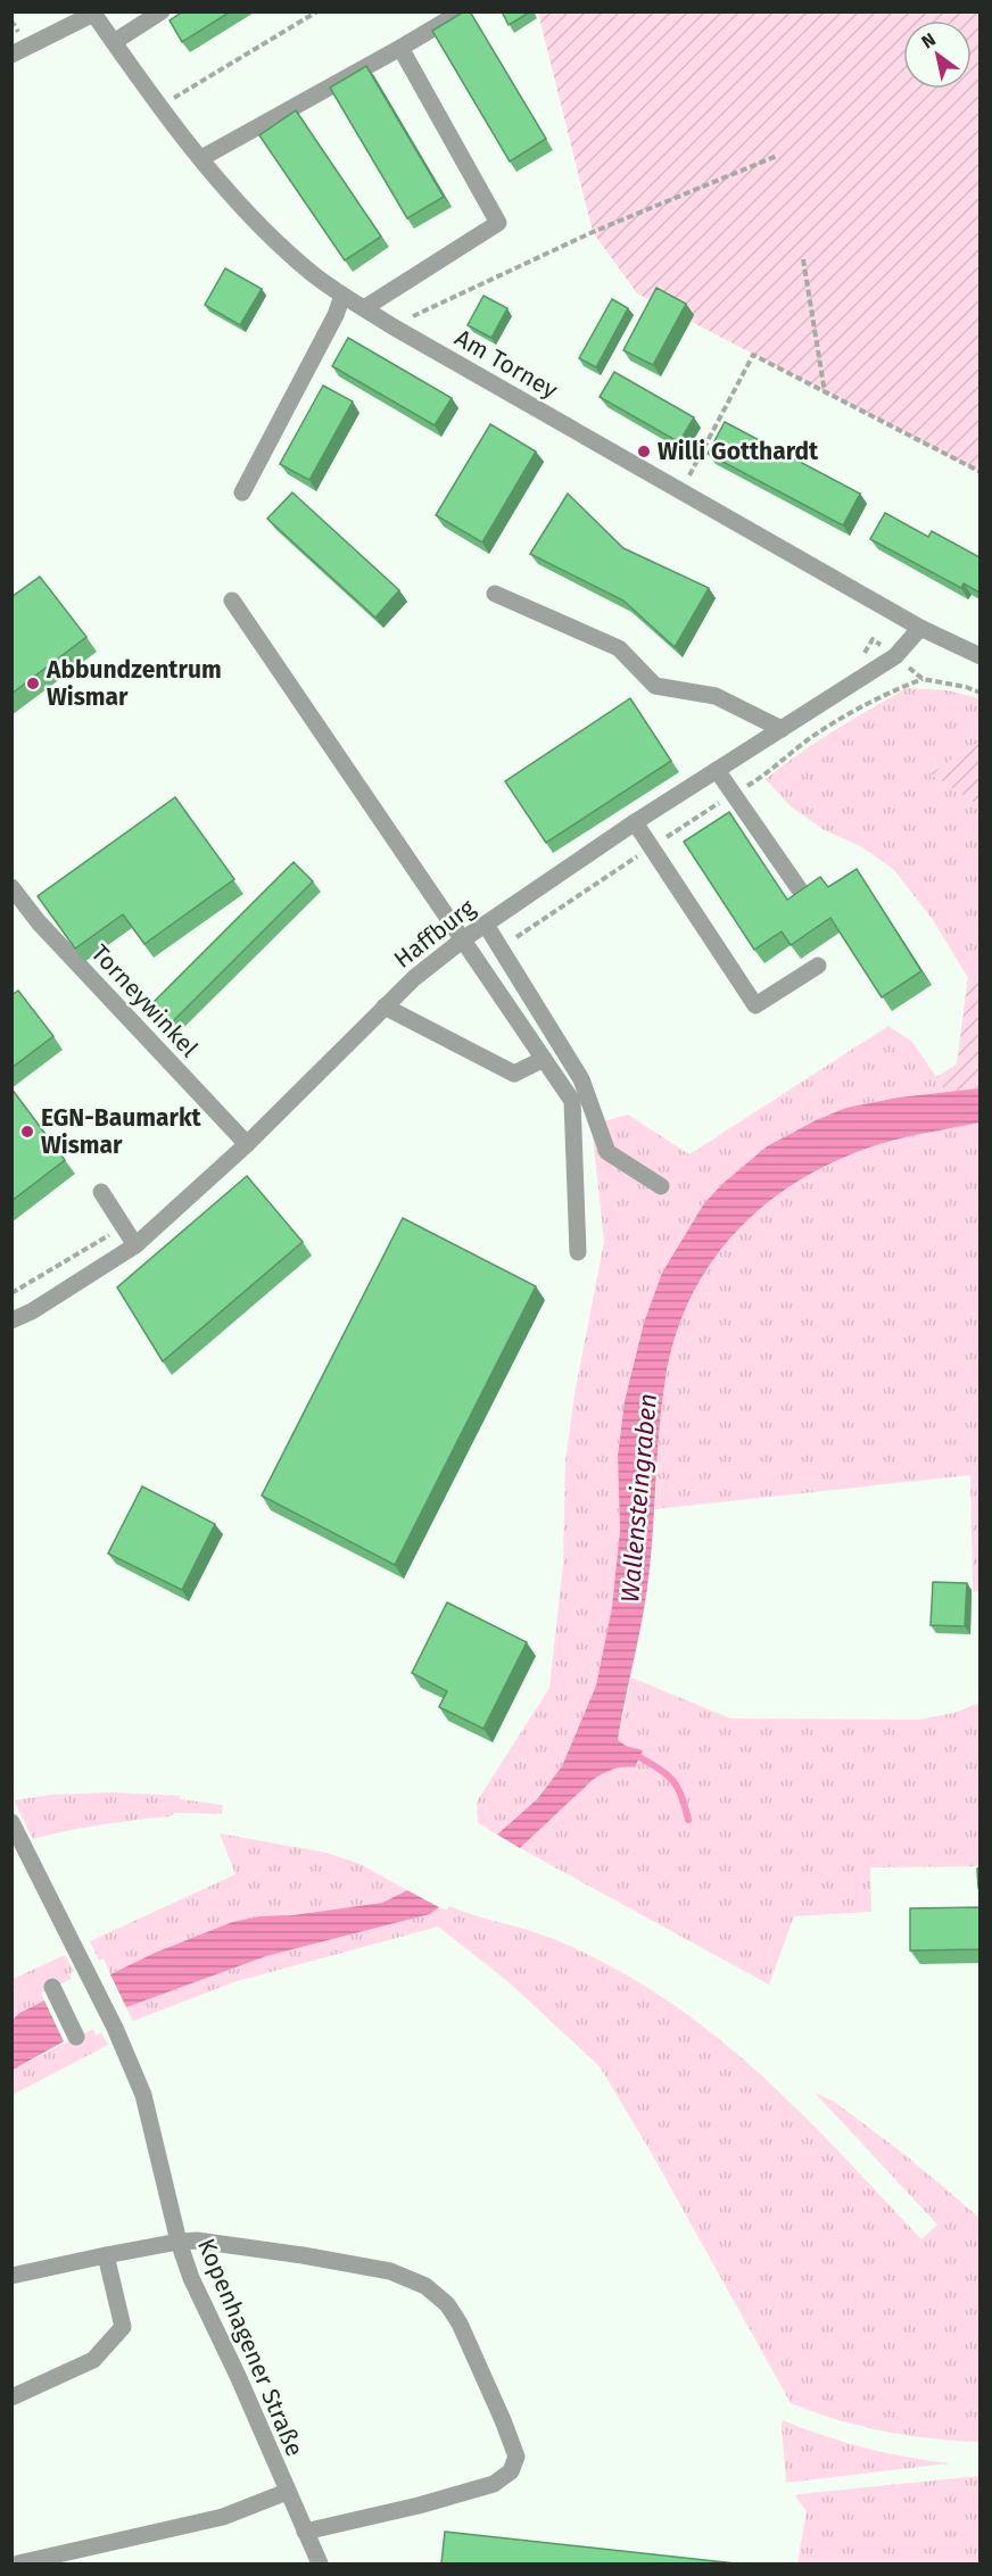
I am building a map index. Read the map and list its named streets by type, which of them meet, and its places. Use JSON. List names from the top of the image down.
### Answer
{
  "streets": {
    "street": [
      "Am Torney",
      "Haffburg",
      "Torneywinkel",
      "Kopenhagener Straße"
    ]
  },
  "crossings": [
    ["Am Torney", "Haffburg"],
    ["Haffburg", "Torneywinkel"]
  ],
  "water": ["Wallensteingraben"],
  "places": ["Willi Gotthardt", "Abbundzentrum Wismar", "EGN-Baumarkt Wismar"],
  "north": "top left"
}
